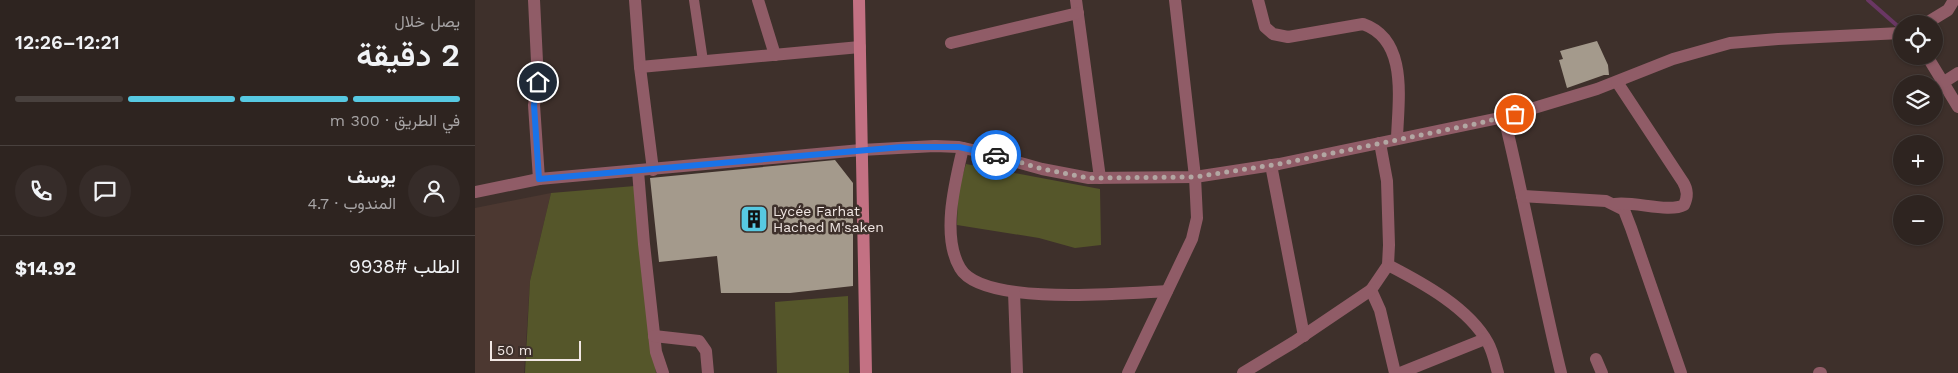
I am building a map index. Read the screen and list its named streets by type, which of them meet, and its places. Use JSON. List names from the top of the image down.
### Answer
{
  "places": {
    "building": ["Lycée Farhat Hached M'saken"]
  },
  "scale_bar": "50 m",
  "page": {
    "heading": ["2 دقيقة", "يصل خلال", "12:21–12:26"],
    "panel": [
      "يوسف",
      "المندوب · 4.7",
      "الطلب #9938",
      "$14.92"
    ],
    "map_buttons": ["+", "−"],
    "bar": "في الطريق · 300 m",
    "scale": "50 m"
  }
}
